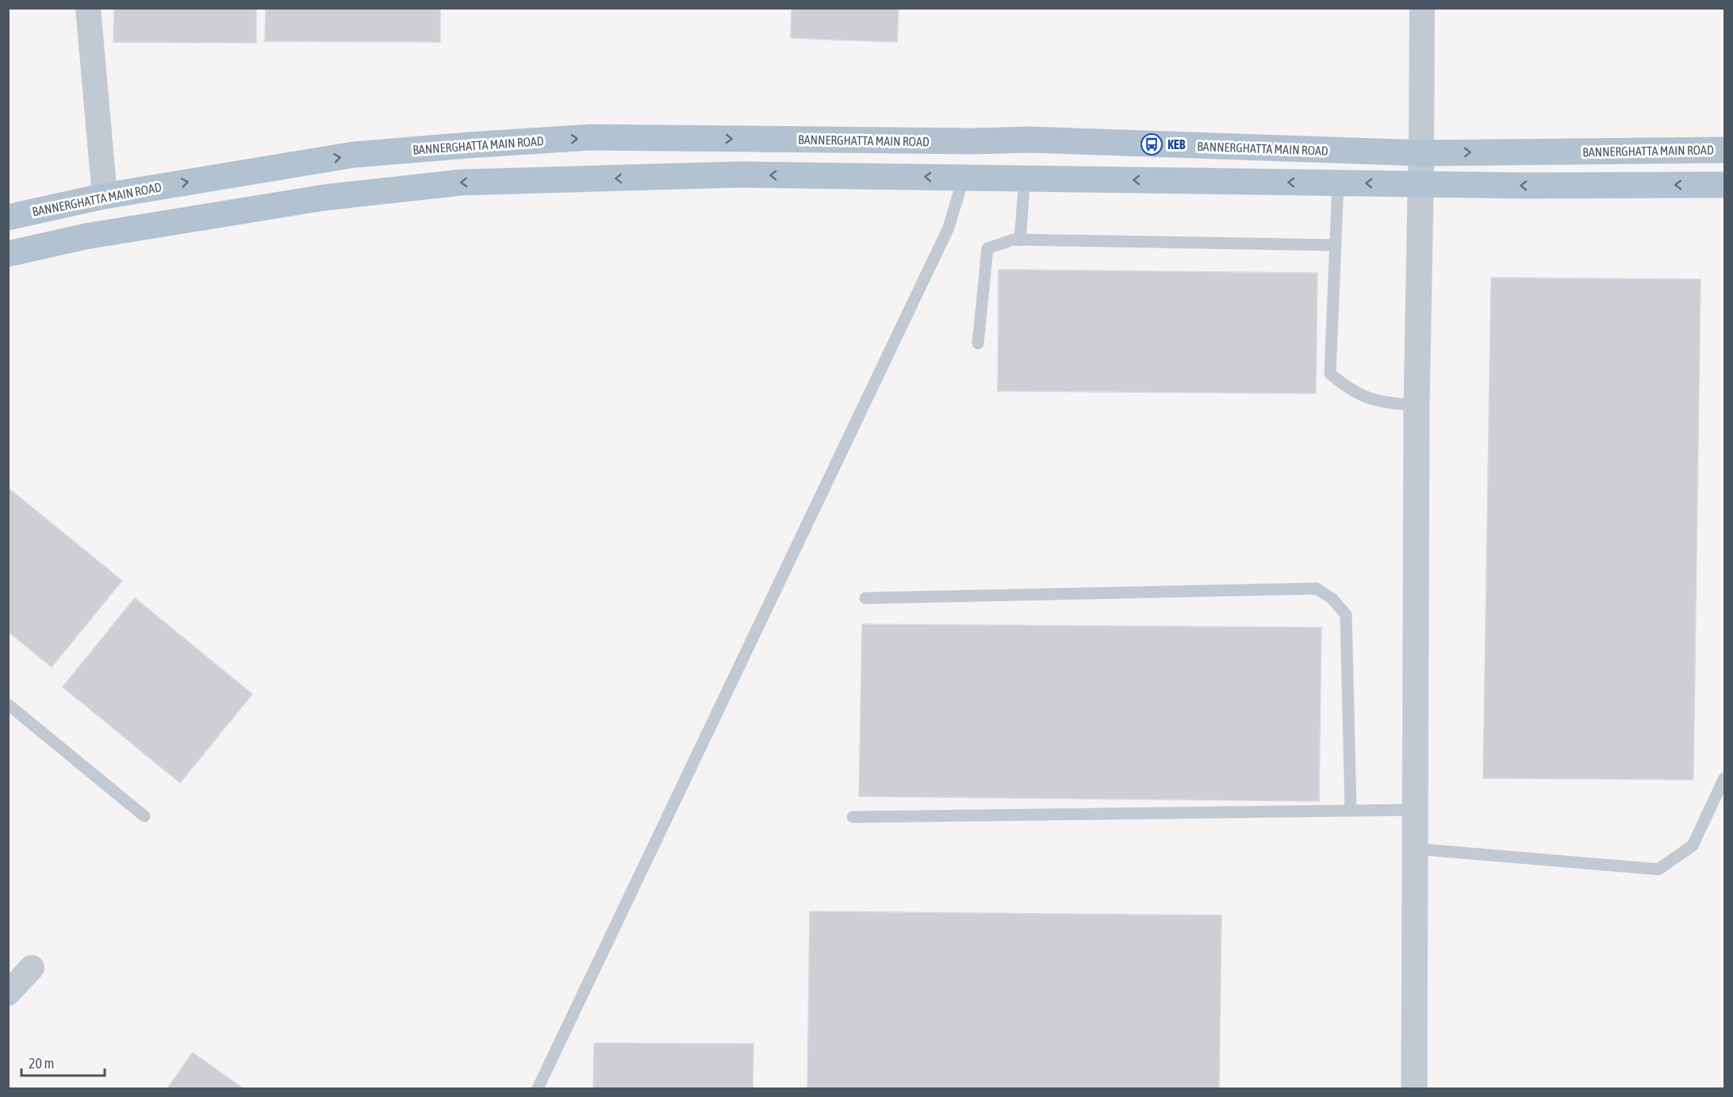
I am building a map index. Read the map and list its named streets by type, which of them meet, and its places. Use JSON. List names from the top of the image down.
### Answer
{
  "streets": {
    "main road": ["BANNERGHATTA MAIN ROAD"]
  },
  "places": {
    "bus stop": ["KEB"]
  },
  "scale_bar": "20 m"
}
